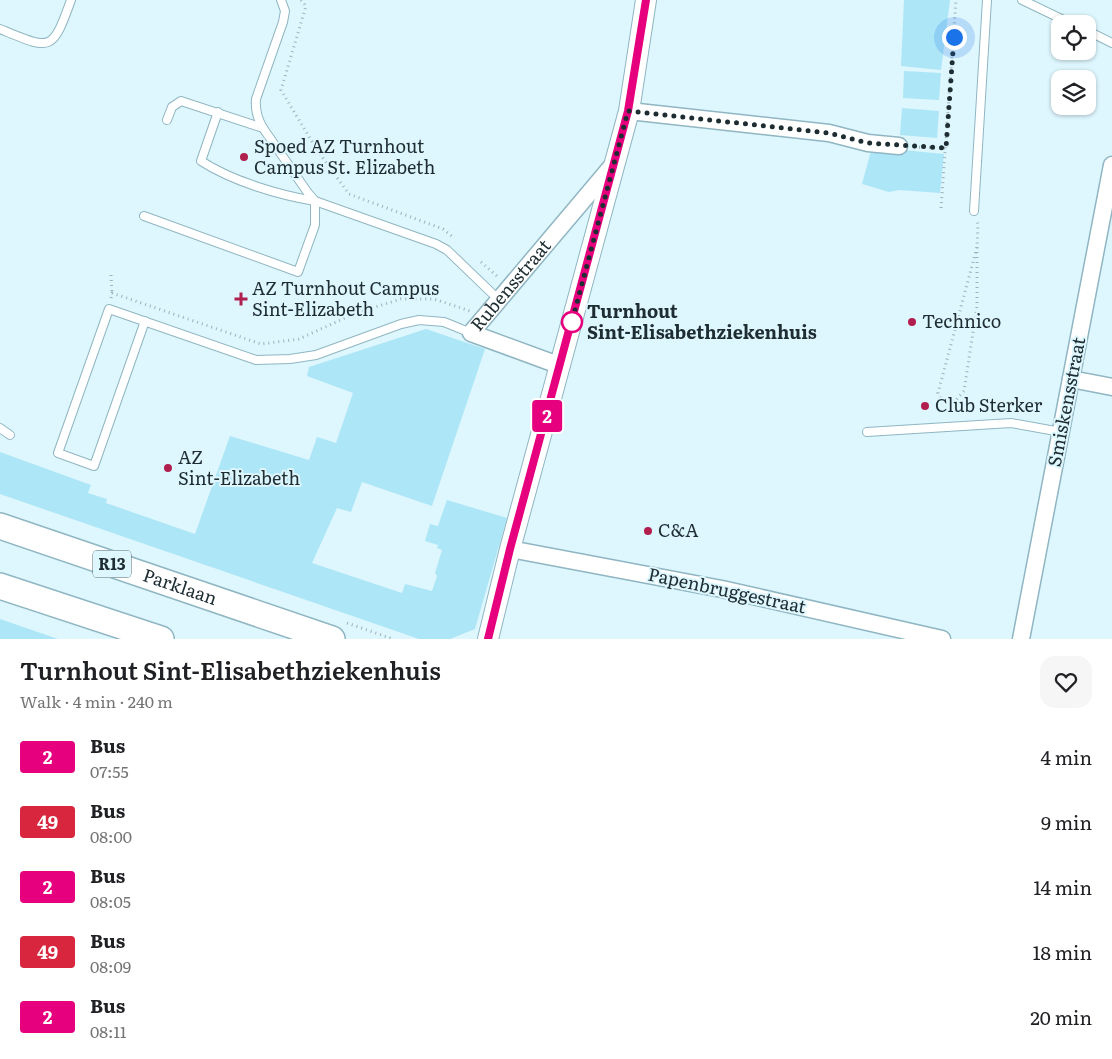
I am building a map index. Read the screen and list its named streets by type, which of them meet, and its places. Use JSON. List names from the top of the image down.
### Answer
{
  "streets": {
    "main road": ["R13", "Parklaan"],
    "street": ["Rubensstraat", "Smiskensstraat", "Papenbruggestraat"]
  },
  "crossings": [
    ["Rubensstraat", "Papenbruggestraat"]
  ],
  "places": {
    "other": [
      "Spoed AZ Turnhout Campus St. Elizabeth",
      "Turnhout Sint-Elisabethziekenhuis",
      "Technico",
      "Club Sterker",
      "AZ Sint-Elizabeth",
      "C&A"
    ],
    "health": ["AZ Turnhout Campus Sint-Elizabeth"]
  },
  "lines": ["bus line 2"],
  "page": {
    "on_map": "2",
    "heading": ["Turnhout Sint-Elisabethziekenhuis", "Walk · 4 min · 240 m"],
    "list": [
      {
        "mark": "2",
        "name": "Bus",
        "note": "07:55",
        "value": "4 min"
      },
      {
        "mark": "49",
        "name": "Bus",
        "note": "08:00",
        "value": "9 min"
      },
      {
        "mark": "2",
        "name": "Bus",
        "note": "08:05",
        "value": "14 min"
      },
      {
        "mark": "49",
        "name": "Bus",
        "note": "08:09",
        "value": "18 min"
      },
      {
        "mark": "2",
        "name": "Bus",
        "note": "08:11",
        "value": "20 min"
      }
    ]
  }
}
